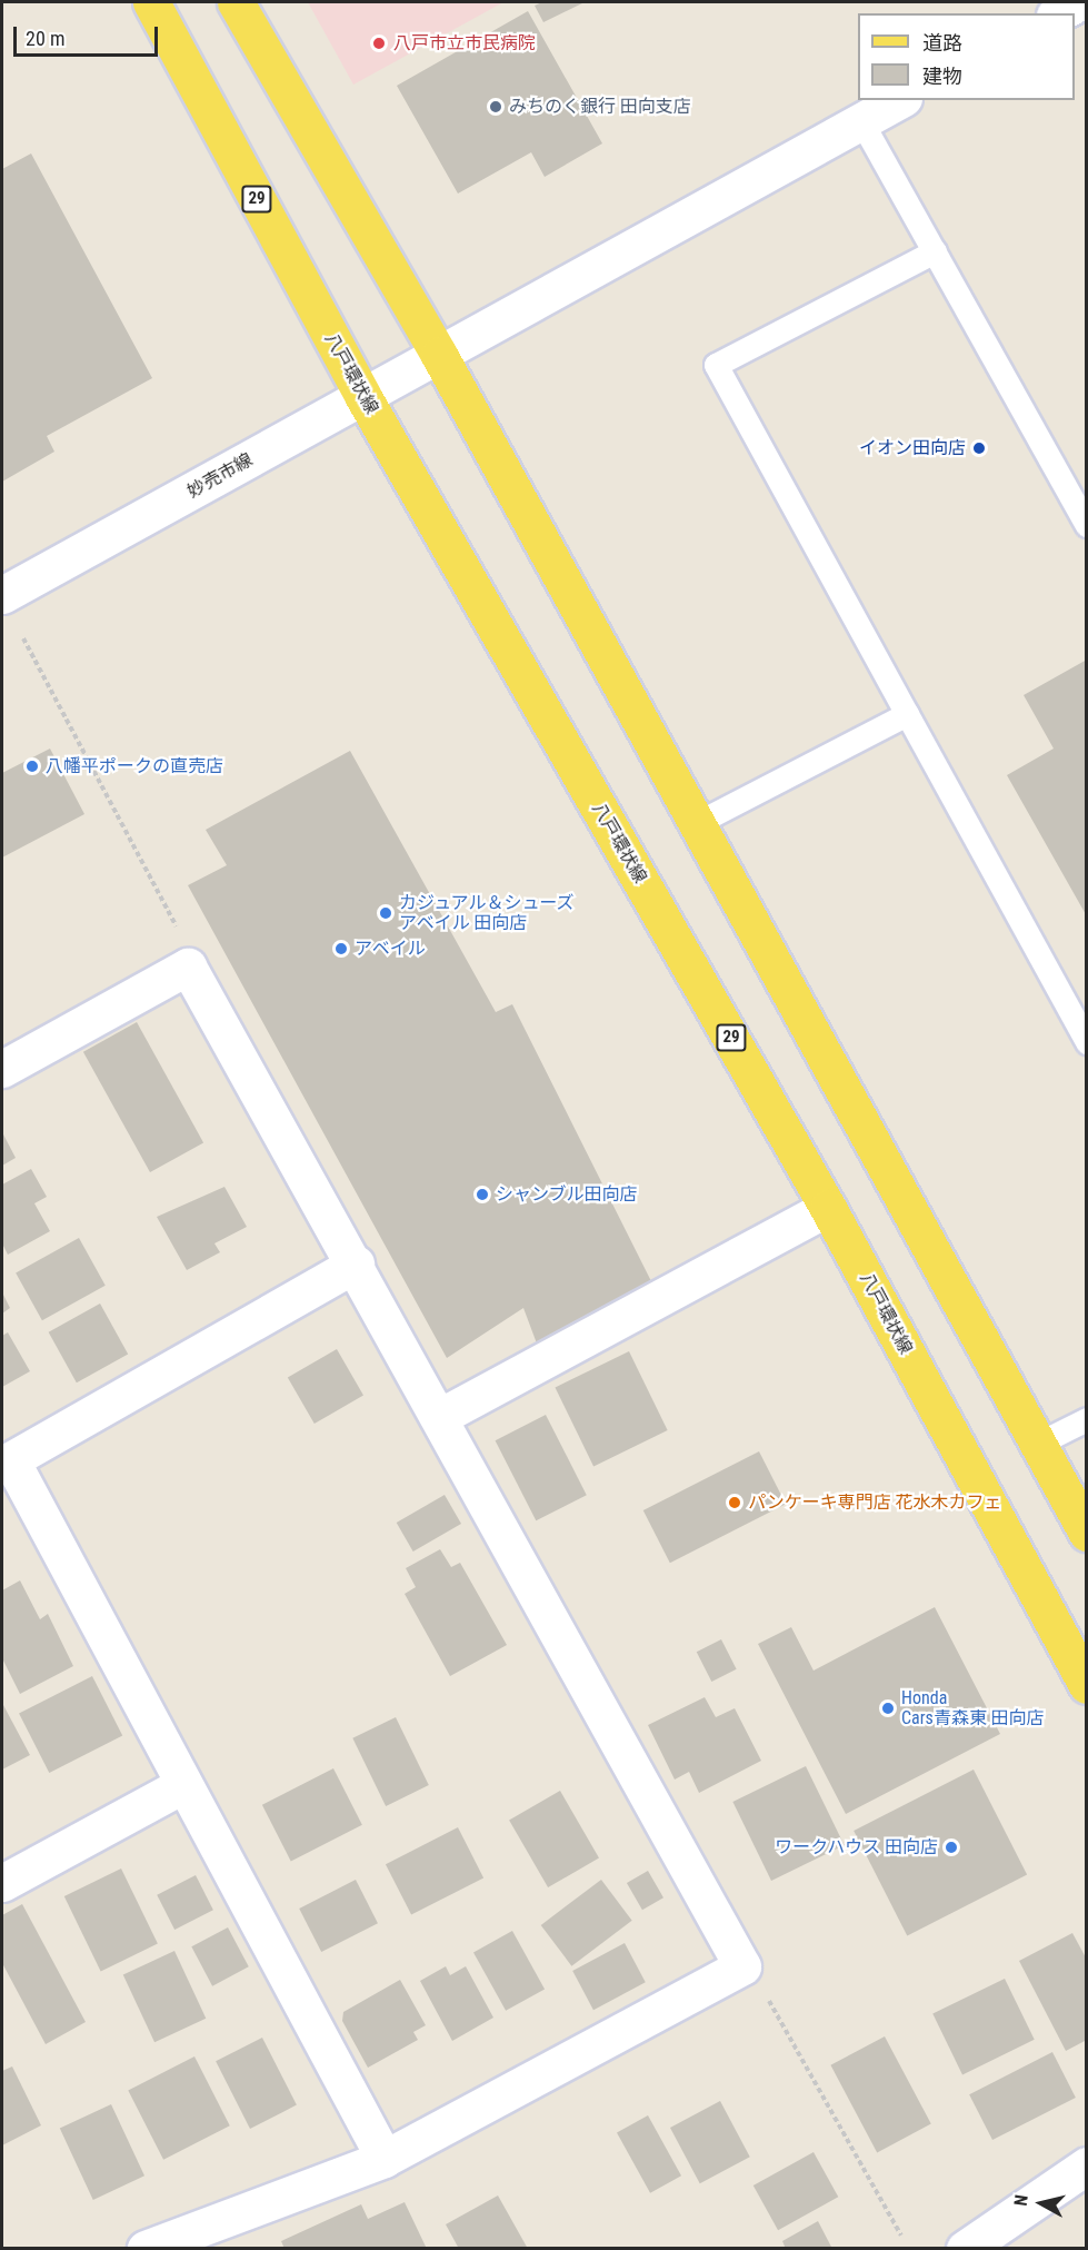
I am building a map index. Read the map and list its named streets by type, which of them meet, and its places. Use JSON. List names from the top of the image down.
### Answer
{
  "streets": {
    "main road": ["29", "八戸環状線"],
    "street": ["妙売市線"]
  },
  "crossings": [
    ["八戸環状線", "妙売市線"]
  ],
  "places": [
    "八戸市立市民病院",
    "みちのく銀行 田向支店",
    "イオン田向店",
    "八幡平ポークの直売店",
    "カジュアル＆シューズ アベイル 田向店",
    "アベイル",
    "シャンブル田向店",
    "パンケーキ専門店 花水木カフェ",
    "Honda Cars青森東 田向店",
    "ワークハウス 田向店"
  ],
  "legend": ["道路", "建物"],
  "scale_bar": "20 m",
  "north": "left"
}
